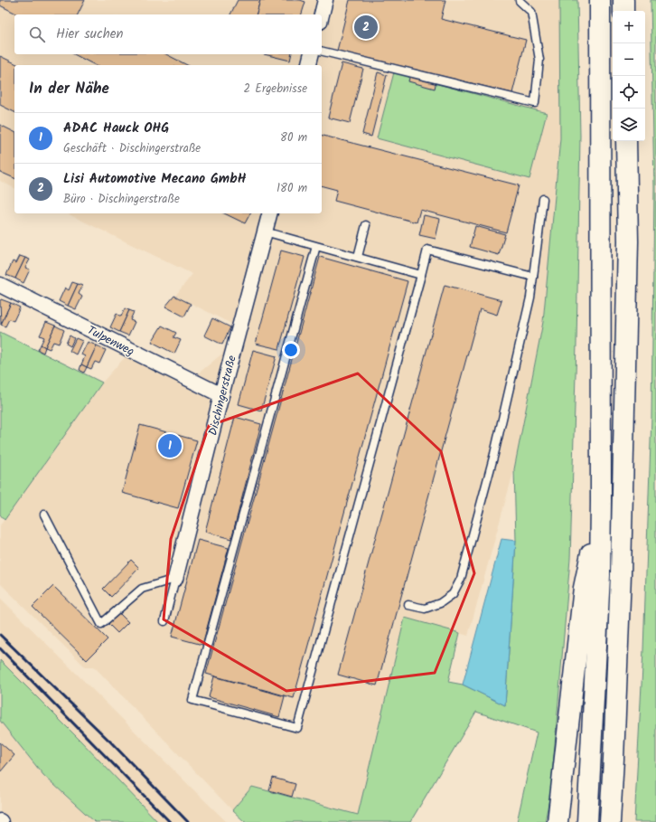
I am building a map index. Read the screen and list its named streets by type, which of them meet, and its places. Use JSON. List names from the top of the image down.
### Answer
{
  "streets": {
    "street": ["Tulpenweg", "Dischingerstraße"]
  },
  "crossings": [
    ["Tulpenweg", "Dischingerstraße"]
  ],
  "page": {
    "map_buttons": ["+", "−"],
    "pins": ["2", "1"],
    "search": "Hier suchen",
    "heading": ["In der Nähe", "2 Ergebnisse"],
    "list": [
      {
        "mark": "1",
        "name": "ADAC Hauck OHG",
        "note": "Geschäft · Dischingerstraße",
        "value": "80 m"
      },
      {
        "mark": "2",
        "name": "Lisi Automotive Mecano GmbH",
        "note": "Büro · Dischingerstraße",
        "value": "180 m"
      }
    ]
  }
}
